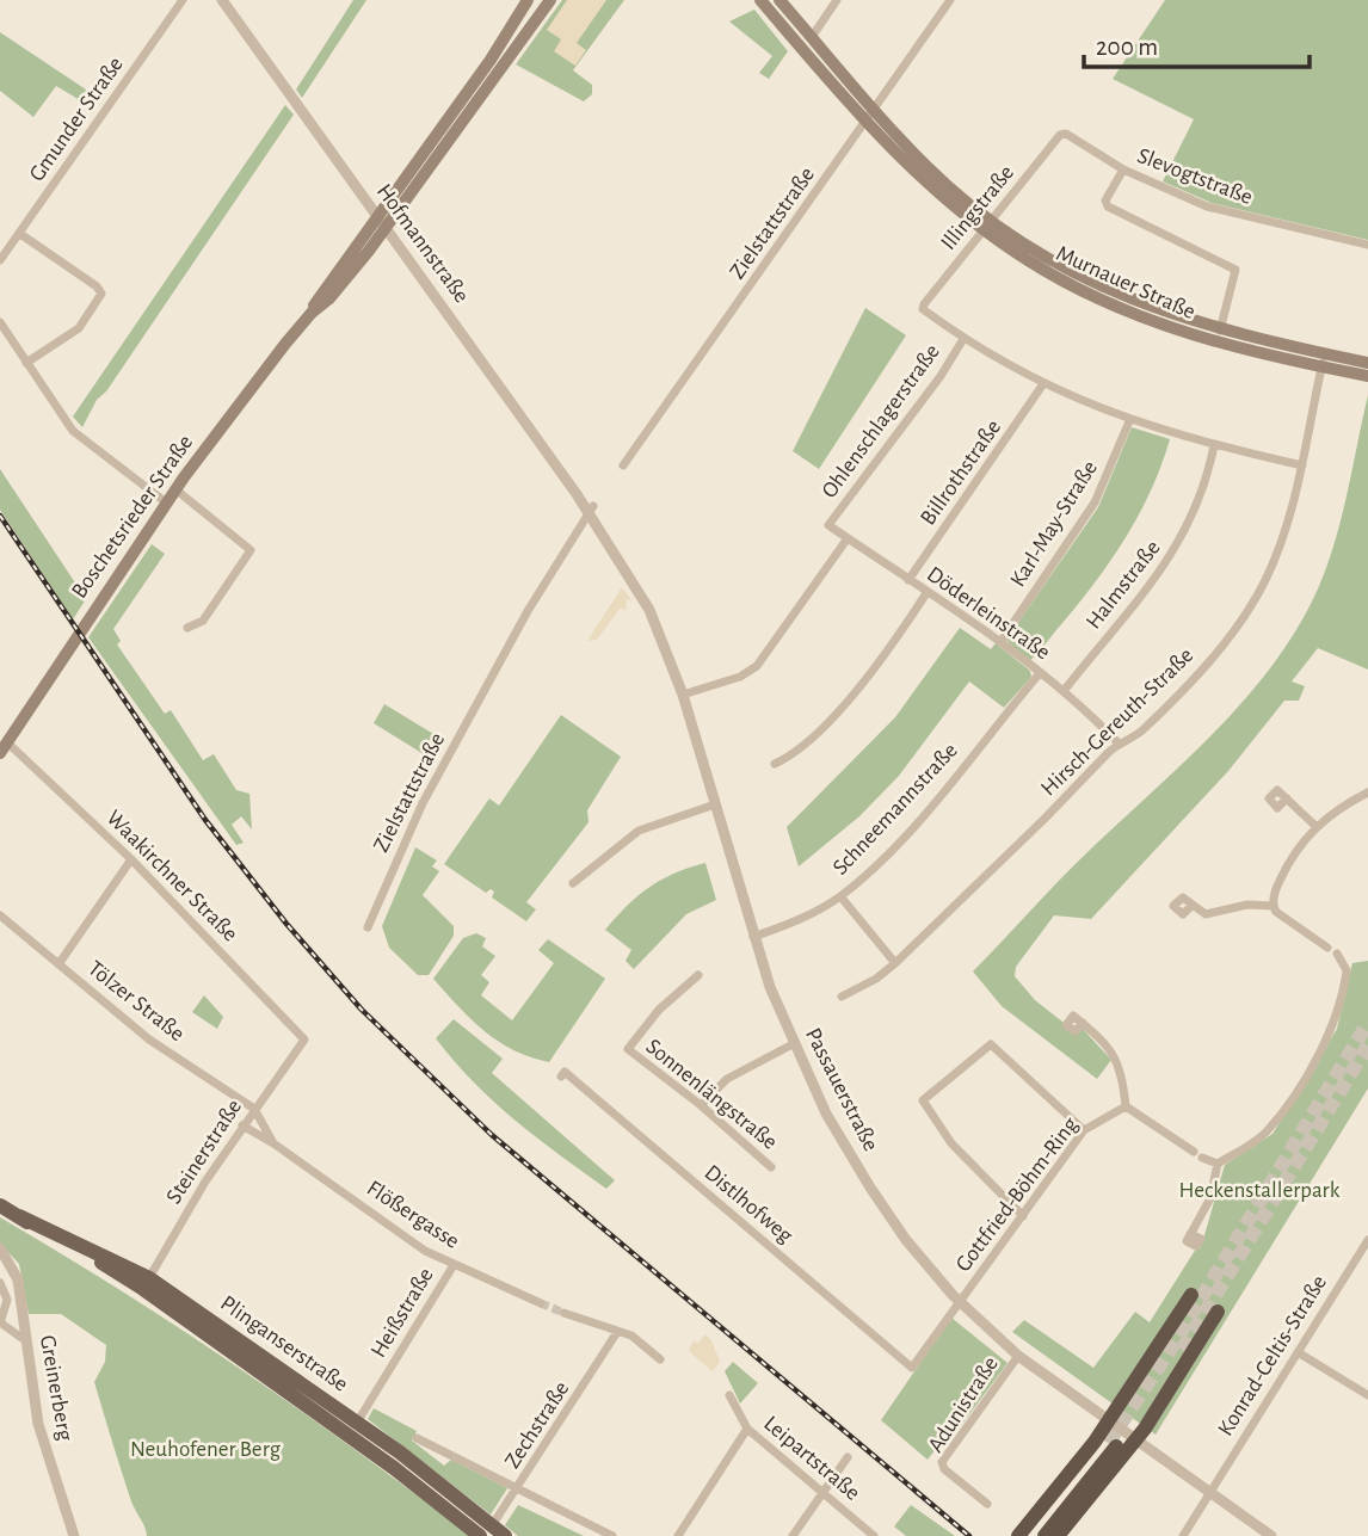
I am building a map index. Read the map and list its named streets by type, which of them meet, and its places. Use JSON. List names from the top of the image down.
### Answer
{
  "streets": {
    "main road": ["Murnauer Straße", "Boschetsrieder Straße", "Plinganserstraße"],
    "street": [
      "Gmunder Straße",
      "Slevogtstraße",
      "Illingstraße",
      "Zielstattstraße",
      "Hofmannstraße",
      "Ohlenschlagerstraße",
      "Billrothstraße",
      "Karl-May-Straße",
      "Halmstraße",
      "Döderleinstraße",
      "Hirsch-Gereuth-Straße",
      "Schneemannstraße",
      "Waakirchner Straße",
      "Tölzer Straße",
      "Passauerstraße",
      "Sonnenlängstraße",
      "Steinerstraße",
      "Gottfried-Böhm-Ring",
      "Distlhofweg",
      "Flößergasse",
      "Heißstraße",
      "Konrad-Celtis-Straße",
      "Greinerberg",
      "Adunistraße",
      "Zechstraße",
      "Leipartstraße"
    ]
  },
  "crossings": [
    ["Slevogtstraße", "Illingstraße"],
    ["Illingstraße", "Murnauer Straße"],
    ["Illingstraße", "Ohlenschlagerstraße"],
    ["Zielstattstraße", "Hofmannstraße"],
    ["Zielstattstraße", "Murnauer Straße"],
    ["Zielstattstraße", "Passauerstraße"],
    ["Hofmannstraße", "Boschetsrieder Straße"],
    ["Hofmannstraße", "Passauerstraße"],
    ["Murnauer Straße", "Hirsch-Gereuth-Straße"],
    ["Ohlenschlagerstraße", "Döderleinstraße"],
    ["Billrothstraße", "Döderleinstraße"],
    ["Boschetsrieder Straße", "Waakirchner Straße"],
    ["Karl-May-Straße", "Döderleinstraße"],
    ["Halmstraße", "Döderleinstraße"],
    ["Döderleinstraße", "Hirsch-Gereuth-Straße"],
    ["Döderleinstraße", "Schneemannstraße"],
    ["Schneemannstraße", "Passauerstraße"],
    ["Waakirchner Straße", "Steinerstraße"],
    ["Tölzer Straße", "Steinerstraße"],
    ["Tölzer Straße", "Flößergasse"],
    ["Passauerstraße", "Gottfried-Böhm-Ring"],
    ["Passauerstraße", "Konrad-Celtis-Straße"],
    ["Passauerstraße", "Adunistraße"],
    ["Steinerstraße", "Flößergasse"],
    ["Steinerstraße", "Plinganserstraße"],
    ["Gottfried-Böhm-Ring", "Distlhofweg"],
    ["Flößergasse", "Heißstraße"],
    ["Heißstraße", "Plinganserstraße"],
    ["Plinganserstraße", "Zechstraße"]
  ],
  "parks": ["Heckenstallerpark", "Neuhofener Berg"],
  "scale_bar": "200 m"
}
